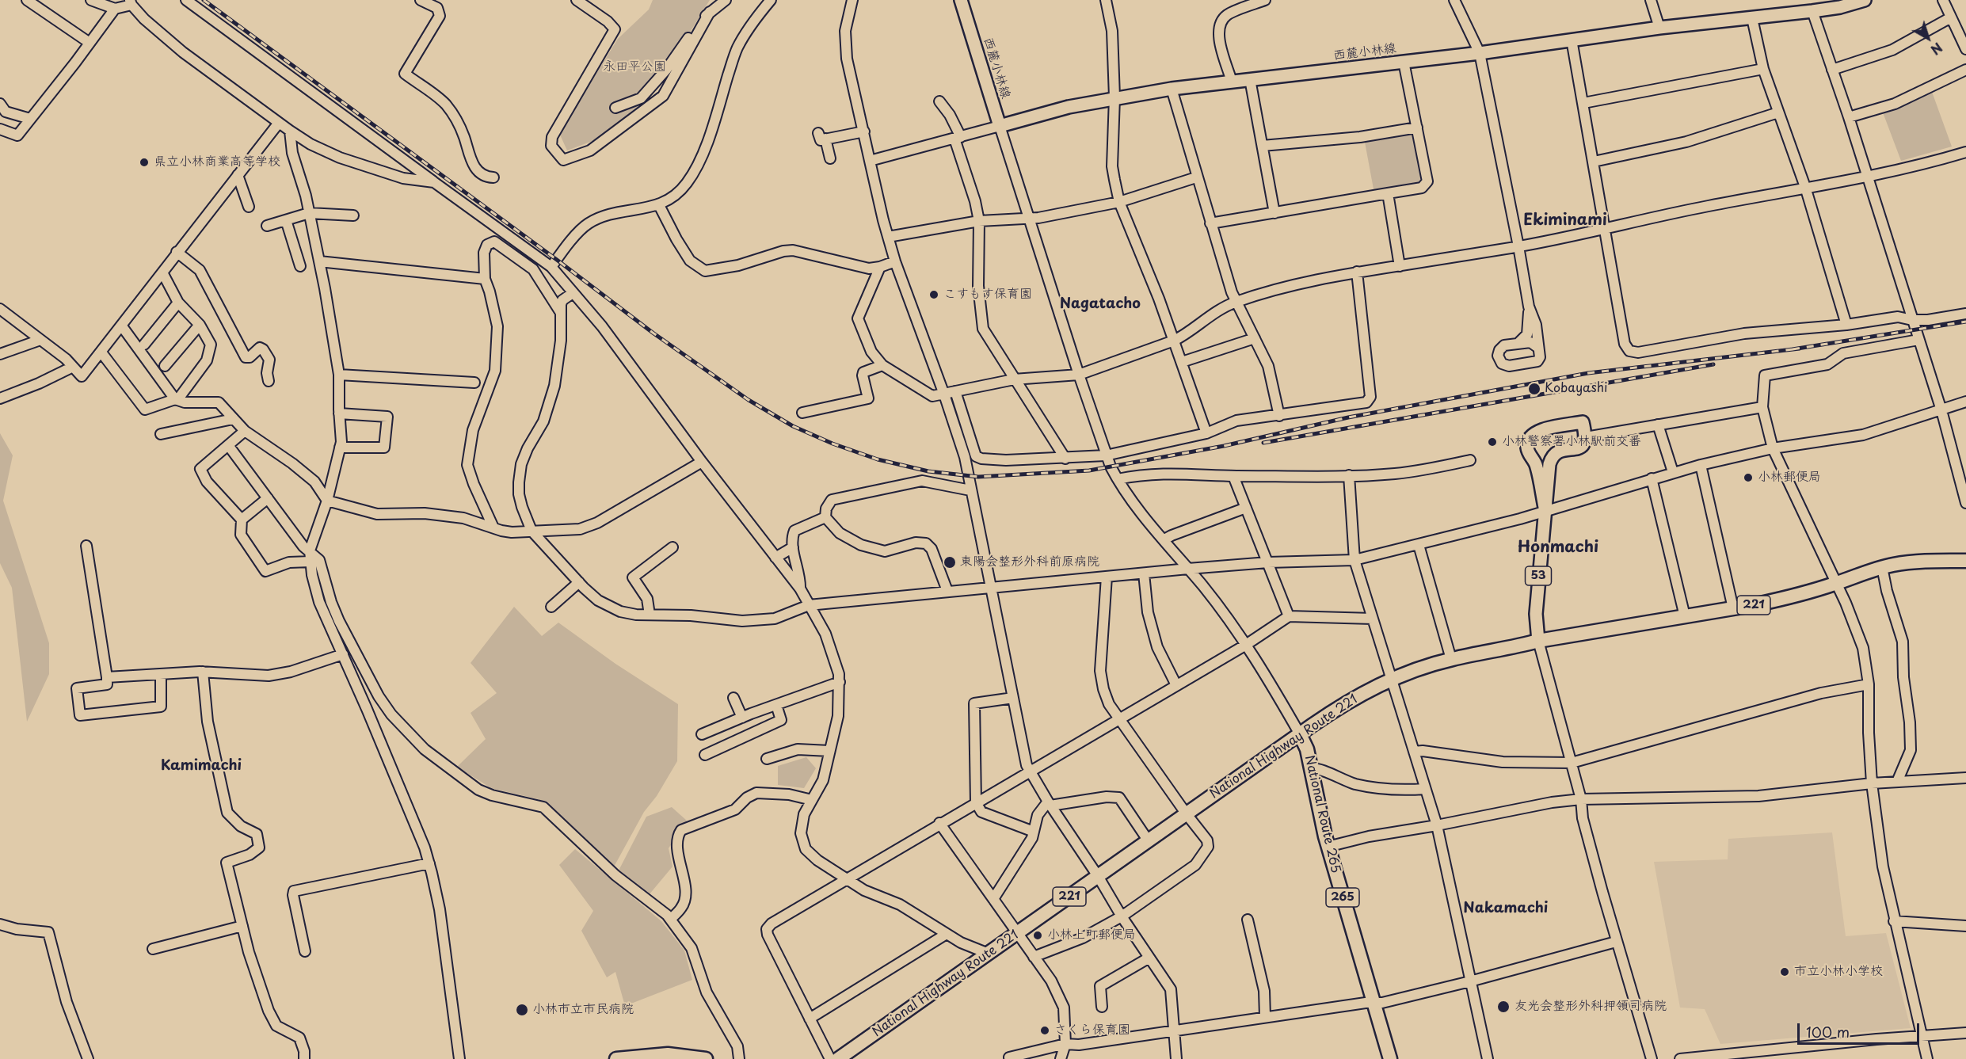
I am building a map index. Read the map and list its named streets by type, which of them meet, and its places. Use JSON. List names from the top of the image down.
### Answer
{
  "streets": {
    "highway": [
      "221",
      "National Highway Route 221",
      "National Route 265",
      "265"
    ],
    "main road": ["西麓小林線", "53"]
  },
  "crossings": [
    ["53", "National Highway Route 221"],
    ["National Highway Route 221", "National Route 265"]
  ],
  "districts": [
    "Ekiminami",
    "Nagatacho",
    "Honmachi",
    "Kamimachi",
    "Nakamachi"
  ],
  "parks": ["永田平公園"],
  "places": [
    "県立小林商業高等学校",
    "こすもす保育園",
    "Kobayashi",
    "小林警察署小林駅前交番",
    "小林郵便局",
    "東陽会整形外科前原病院",
    "小林上町郵便局",
    "市立小林小学校",
    "友光会整形外科押領司病院",
    "小林市立市民病院",
    "さくら保育園"
  ],
  "scale_bar": "100 m",
  "north": "bottom right"
}
